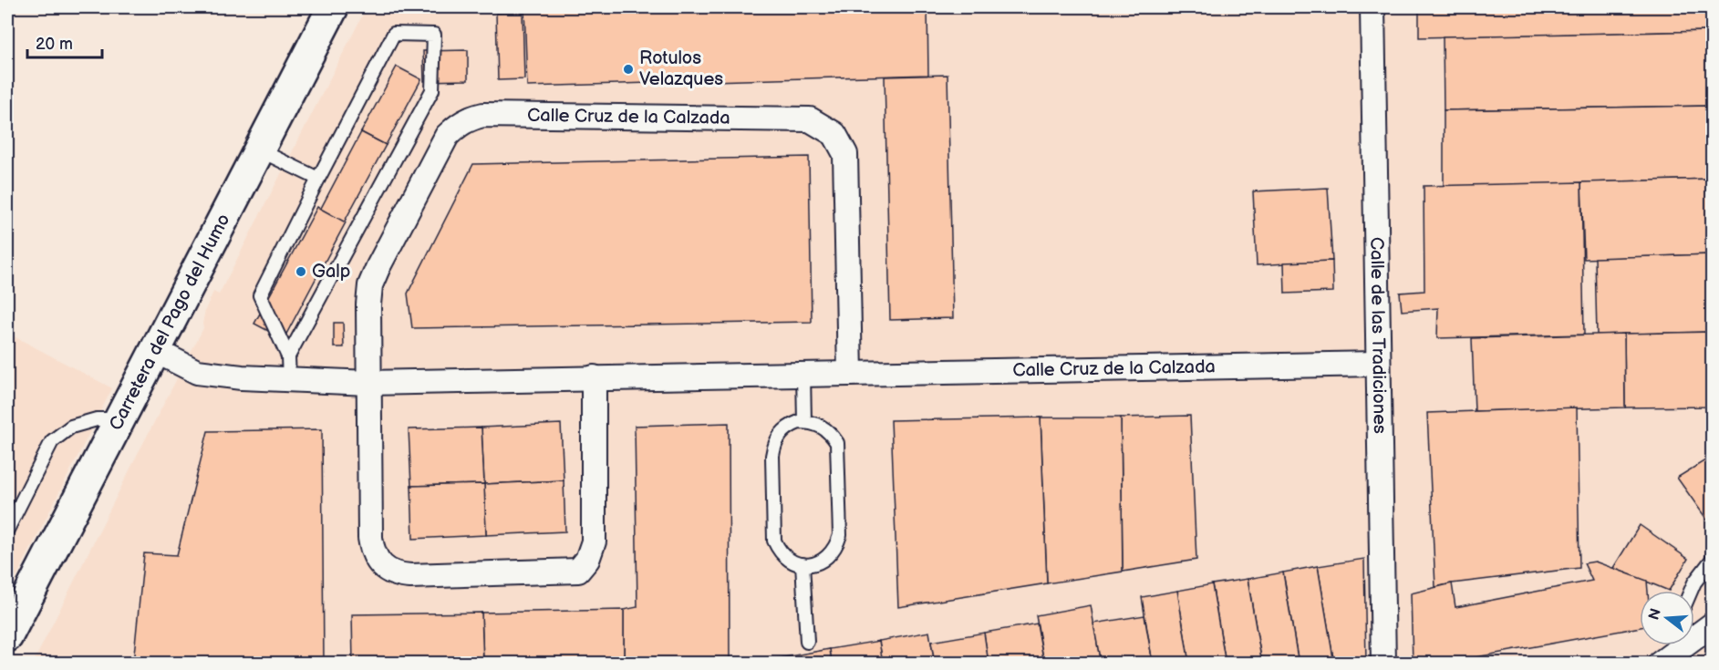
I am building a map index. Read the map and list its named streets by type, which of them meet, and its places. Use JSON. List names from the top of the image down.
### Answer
{
  "streets": {
    "street": ["Calle Cruz de la Calzada", "Carretera del Pago del Humo", "Calle de las Tradiciones"]
  },
  "crossings": [
    ["Calle Cruz de la Calzada", "Carretera del Pago del Humo"],
    ["Calle Cruz de la Calzada", "Calle de las Tradiciones"]
  ],
  "places": ["Rotulos Velazques", "Galp"],
  "scale_bar": "20 m",
  "north": "left"
}
